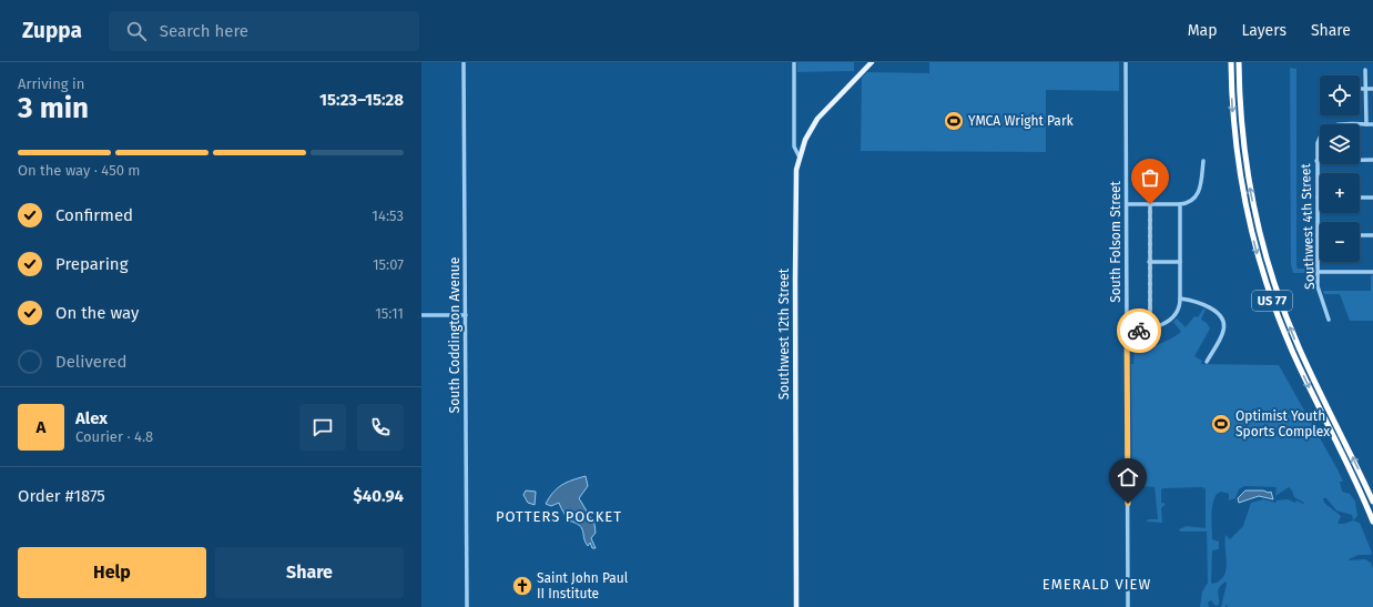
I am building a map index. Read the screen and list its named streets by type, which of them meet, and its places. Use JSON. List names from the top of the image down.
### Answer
{
  "streets": {
    "highway": ["US 77"],
    "main road": ["Southwest 12th Street"],
    "street": ["Southwest 4th Street", "South Folsom Street", "South Coddington Avenue"]
  },
  "districts": ["POTTERS POCKET", "EMERALD VIEW"],
  "places": {
    "sports": ["YMCA Wright Park", "Optimist Youth Sports Complex"],
    "church": ["Saint John Paul II Institute"]
  },
  "page": {
    "header": "Zuppa",
    "search": "Search here",
    "nav": ["Map", "Layers", "Share"],
    "heading": ["3 min", "Arriving in", "15:23–15:28"],
    "panel": [
      "Alex",
      "Courier · 4.8",
      "Order #1875",
      "$40.94"
    ],
    "map_buttons": ["+", "−"],
    "bar": "On the way · 450 m",
    "list": [
      ["Confirmed", "14:53"],
      ["Preparing", "15:07"],
      ["On the way", "15:11"],
      "Delivered"
    ],
    "round": "A",
    "buttons": ["Help", "Share"]
  }
}
